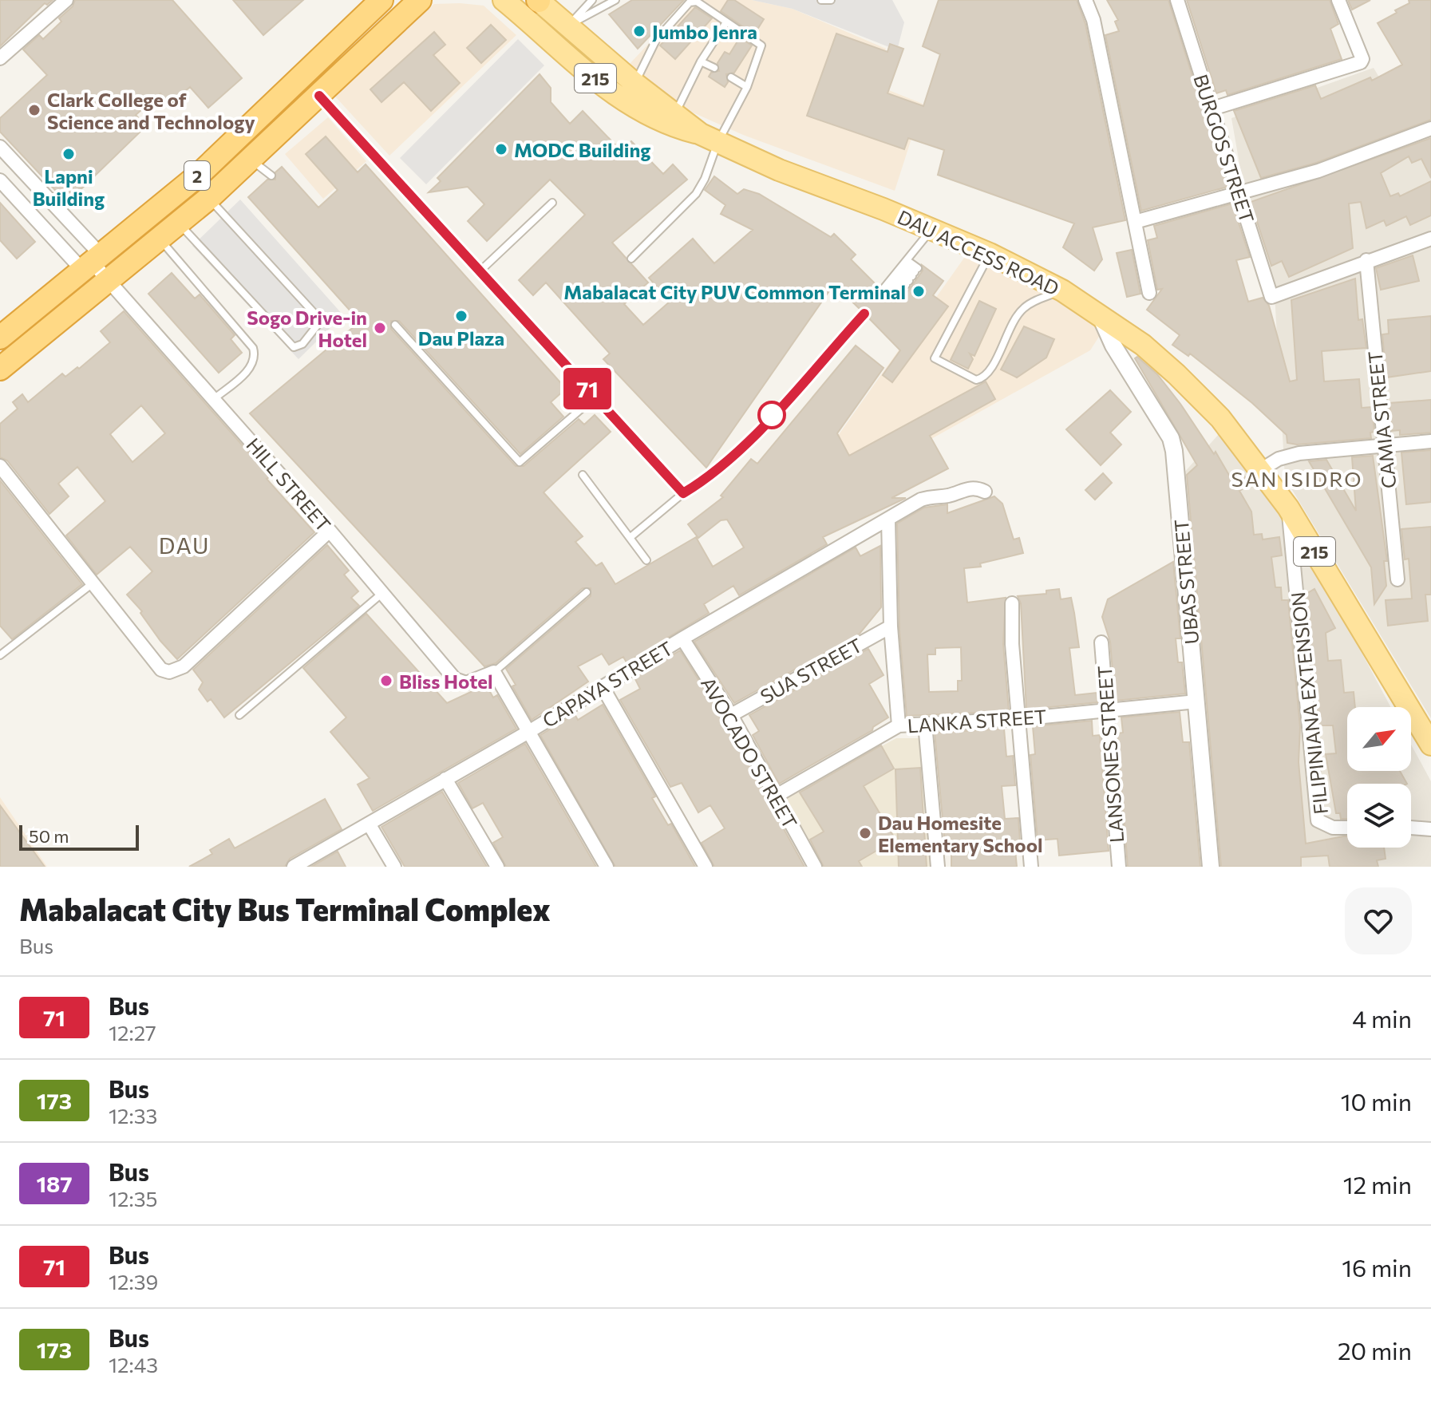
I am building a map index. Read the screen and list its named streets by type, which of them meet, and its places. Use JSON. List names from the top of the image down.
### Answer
{
  "streets": {
    "highway": ["2"],
    "main road": ["215", "DAU ACCESS ROAD"],
    "street": [
      "BURGOS STREET",
      "CAMIA STREET",
      "HILL STREET",
      "UBAS STREET",
      "SUA STREET",
      "CAPAYA STREET",
      "FILIPINIANA EXTENSION",
      "LANKA STREET",
      "AVOCADO STREET",
      "LANSONES STREET"
    ]
  },
  "crossings": [
    ["BURGOS STREET", "CAMIA STREET"],
    ["2", "HILL STREET"],
    ["DAU ACCESS ROAD", "UBAS STREET"],
    ["DAU ACCESS ROAD", "FILIPINIANA EXTENSION"],
    ["UBAS STREET", "LANKA STREET"],
    ["SUA STREET", "AVOCADO STREET"],
    ["CAPAYA STREET", "AVOCADO STREET"],
    ["LANKA STREET", "AVOCADO STREET"],
    ["LANKA STREET", "LANSONES STREET"]
  ],
  "districts": ["SAN ISIDRO", "DAU"],
  "places": [
    "Jumbo Jenra",
    "Clark College of Science and Technology",
    "MODC Building",
    "Lapni Building",
    "Mabalacat City PUV Common Terminal",
    "Dau Plaza",
    "Sogo Drive-in Hotel",
    "Bliss Hotel",
    "Dau Homesite Elementary School"
  ],
  "lines": ["bus line 71"],
  "scale_bar": "50 m",
  "north": "top right",
  "page": {
    "on_map": "71",
    "scale": "50 m",
    "heading": ["Mabalacat City Bus Terminal Complex", "Bus"],
    "list": [
      {
        "mark": "71",
        "name": "Bus",
        "note": "12:27",
        "value": "4 min"
      },
      {
        "mark": "173",
        "name": "Bus",
        "note": "12:33",
        "value": "10 min"
      },
      {
        "mark": "187",
        "name": "Bus",
        "note": "12:35",
        "value": "12 min"
      },
      {
        "mark": "71",
        "name": "Bus",
        "note": "12:39",
        "value": "16 min"
      },
      {
        "mark": "173",
        "name": "Bus",
        "note": "12:43",
        "value": "20 min"
      }
    ]
  }
}
